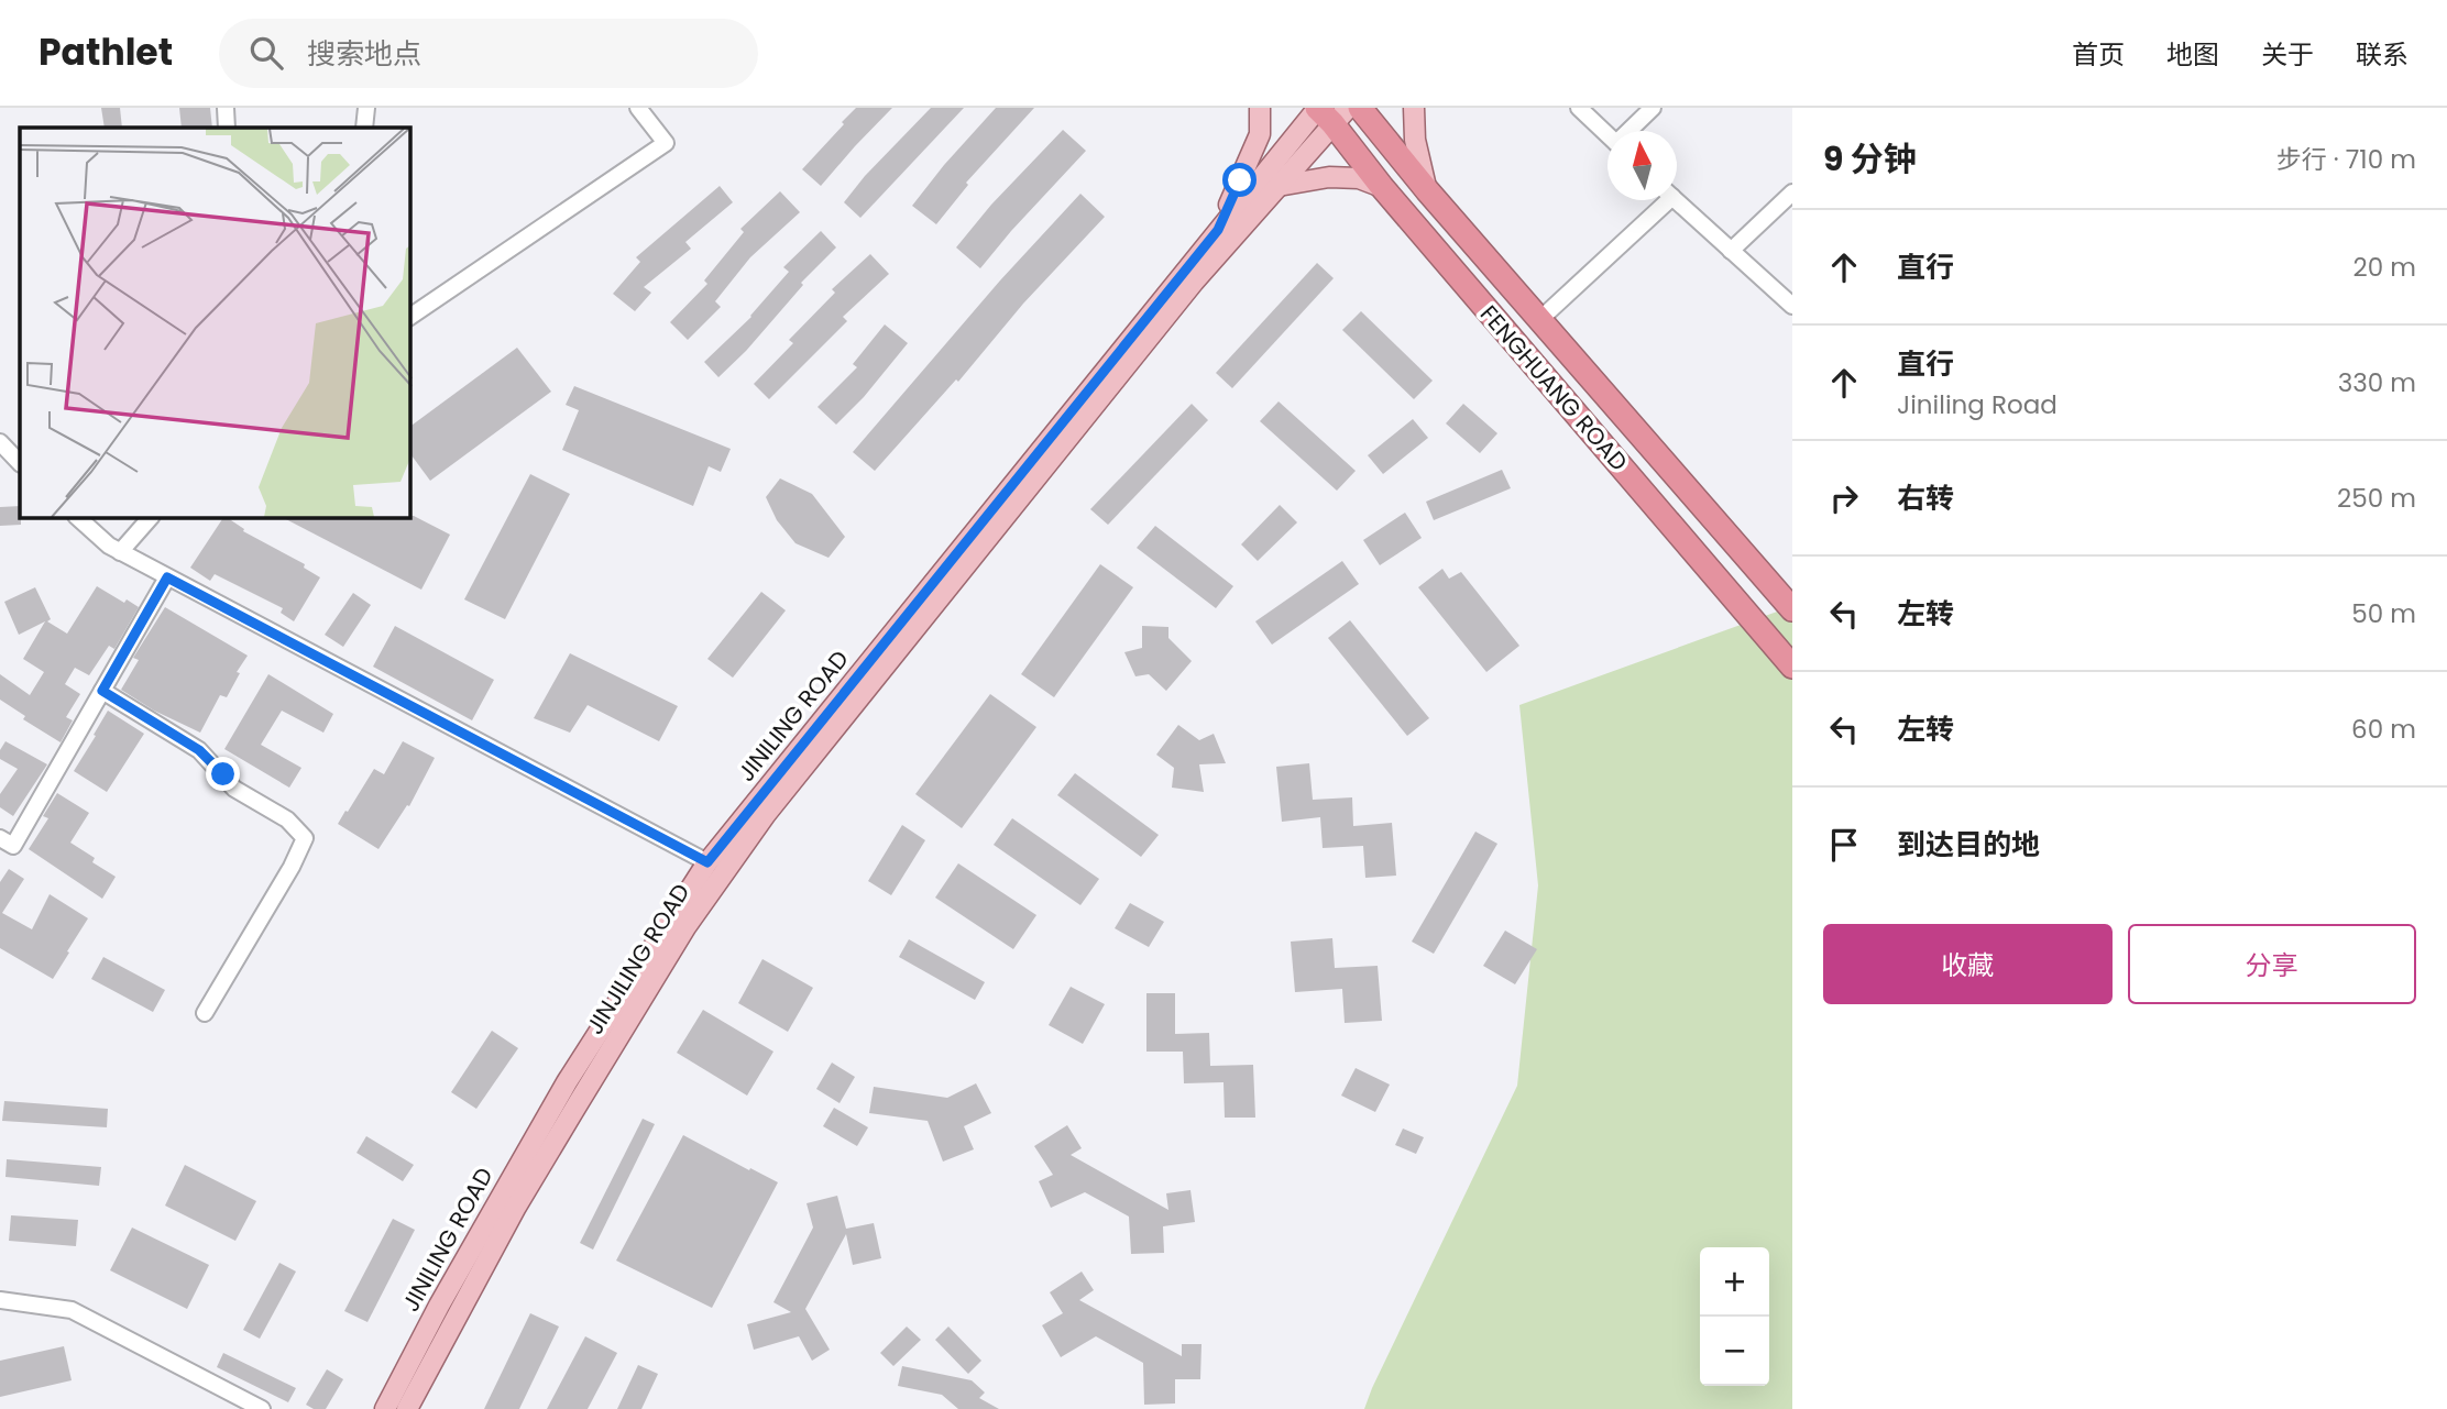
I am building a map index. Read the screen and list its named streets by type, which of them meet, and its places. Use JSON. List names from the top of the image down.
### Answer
{
  "streets": {
    "highway": ["FENGHUANG ROAD"],
    "main road": ["JINILING ROAD", "JINJILING ROAD"]
  },
  "crossings": [
    ["FENGHUANG ROAD", "JINILING ROAD"],
    ["FENGHUANG ROAD", "JINJILING ROAD"],
    ["JINILING ROAD", "JINJILING ROAD"]
  ],
  "north": "top",
  "page": {
    "header": "Pathlet",
    "search": "搜索地点",
    "nav": [
      "首页",
      "地图",
      "关于",
      "联系"
    ],
    "heading": ["9 分钟", "步行 · 710 m"],
    "list": [
      ["直行", "20 m"],
      ["直行", "Jiniling Road", "330 m"],
      ["右转", "250 m"],
      ["左转", "50 m"],
      ["左转", "60 m"],
      "到达目的地"
    ],
    "buttons": ["收藏", "分享"],
    "map_buttons": ["+", "−"]
  }
}
